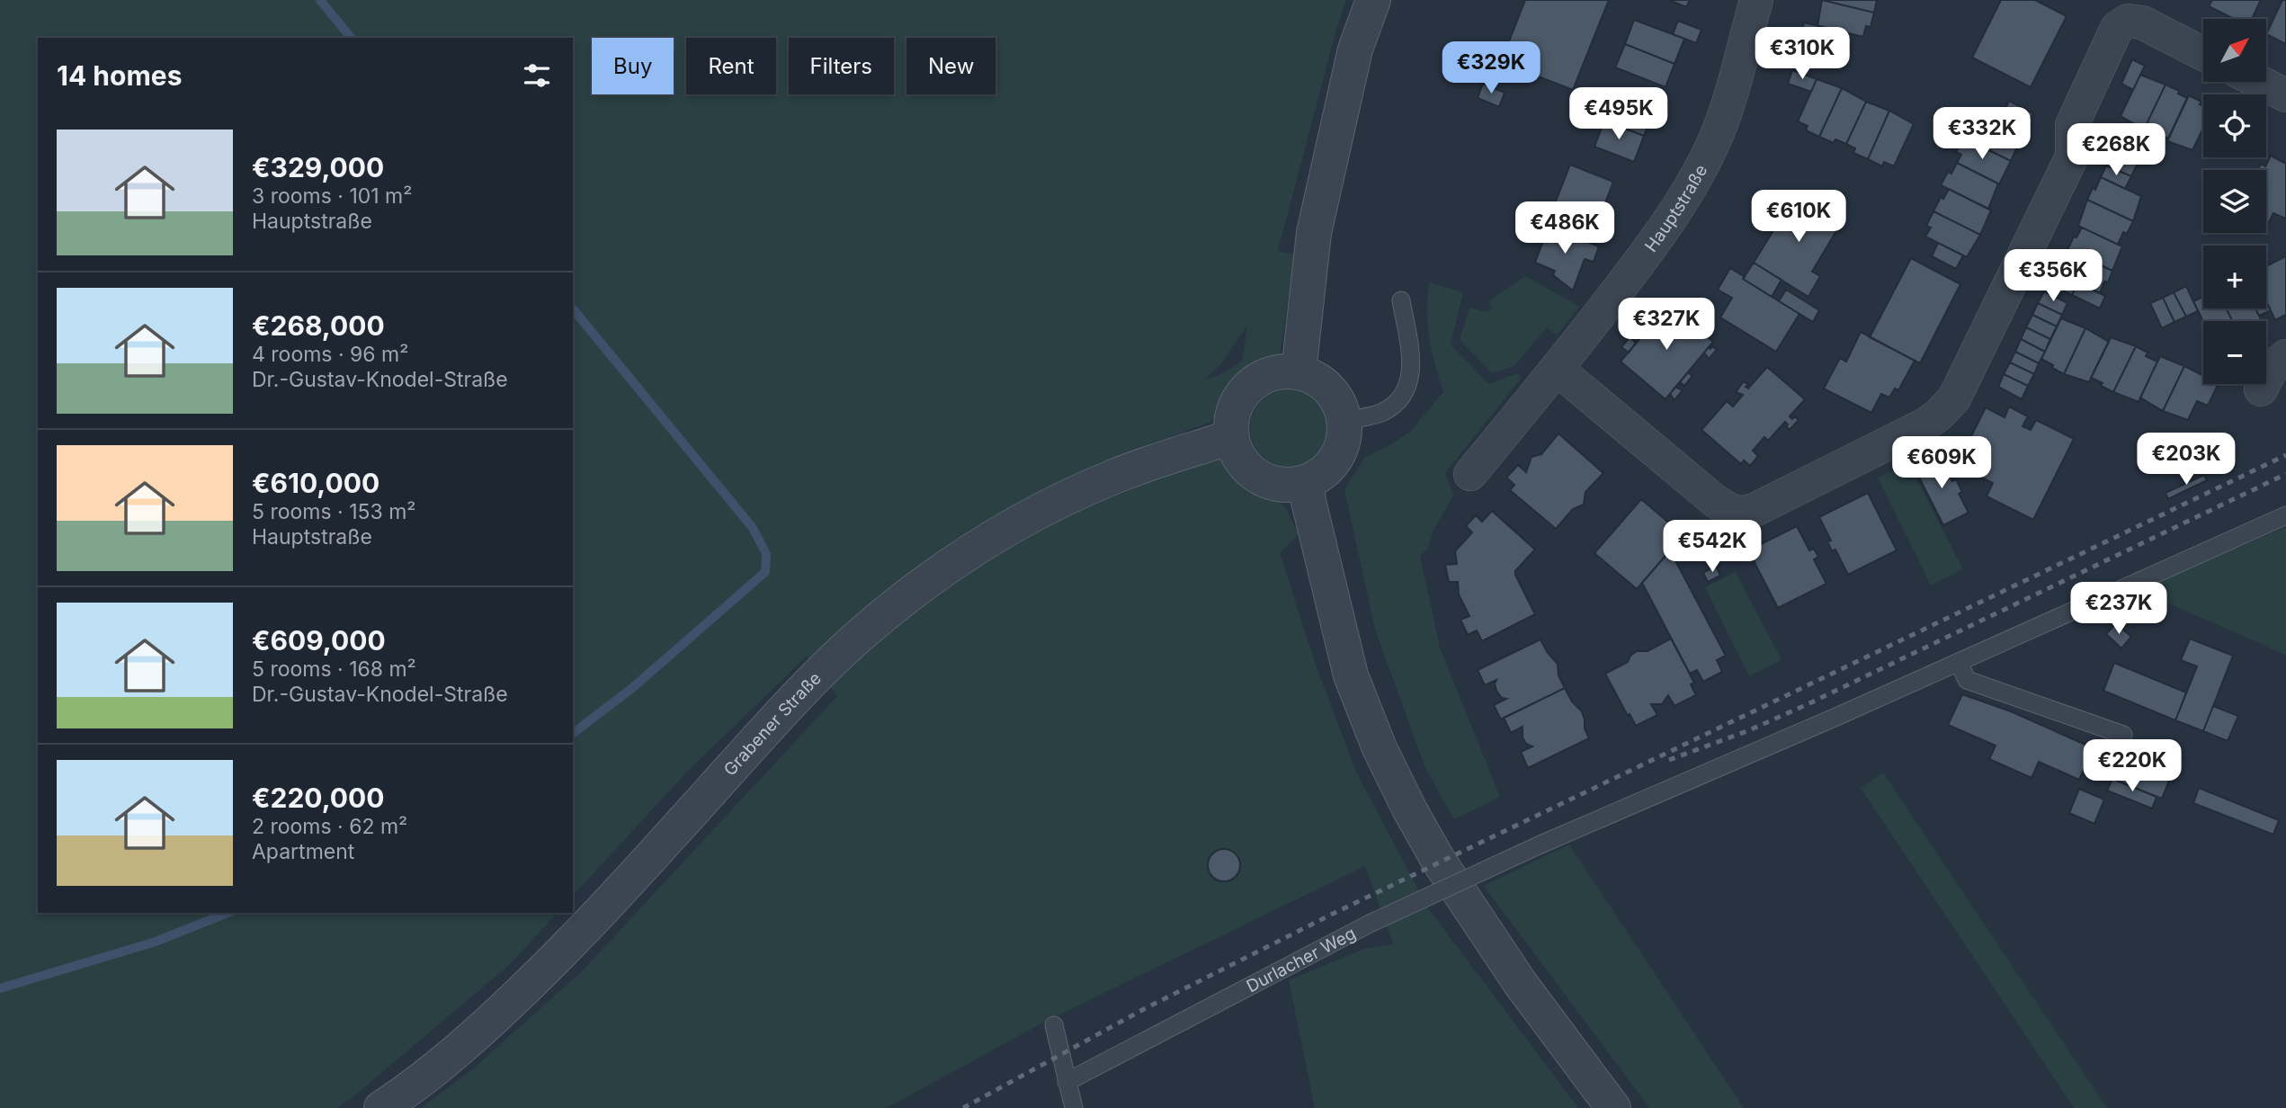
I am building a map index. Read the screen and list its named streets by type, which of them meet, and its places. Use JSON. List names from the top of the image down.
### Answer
{
  "streets": {
    "street": ["Hauptstraße", "Grabener Straße"],
    "lane": ["Durlacher Weg"]
  },
  "north": "top right",
  "page": {
    "map_buttons": ["+", "−"],
    "price": [
      "€310K",
      "€329K",
      "€495K",
      "€332K",
      "€268K",
      "€610K",
      "€486K",
      "€356K",
      "€327K",
      "€203K",
      "€609K",
      "€542K",
      "€237K",
      "€220K"
    ],
    "chip": [
      "Buy",
      "Rent",
      "Filters",
      "New"
    ],
    "heading": "14 homes",
    "list": [
      {
        "name": "€329,000",
        "note": "3 rooms · 101 m² · Hauptstraße"
      },
      {
        "name": "€268,000",
        "note": "4 rooms · 96 m² · Dr.-Gustav-Knodel-Straße"
      },
      {
        "name": "€610,000",
        "note": "5 rooms · 153 m² · Hauptstraße"
      },
      {
        "name": "€609,000",
        "note": "5 rooms · 168 m² · Dr.-Gustav-Knodel-Straße"
      },
      {
        "name": "€220,000",
        "note": "2 rooms · 62 m² · Apartment"
      }
    ]
  }
}
